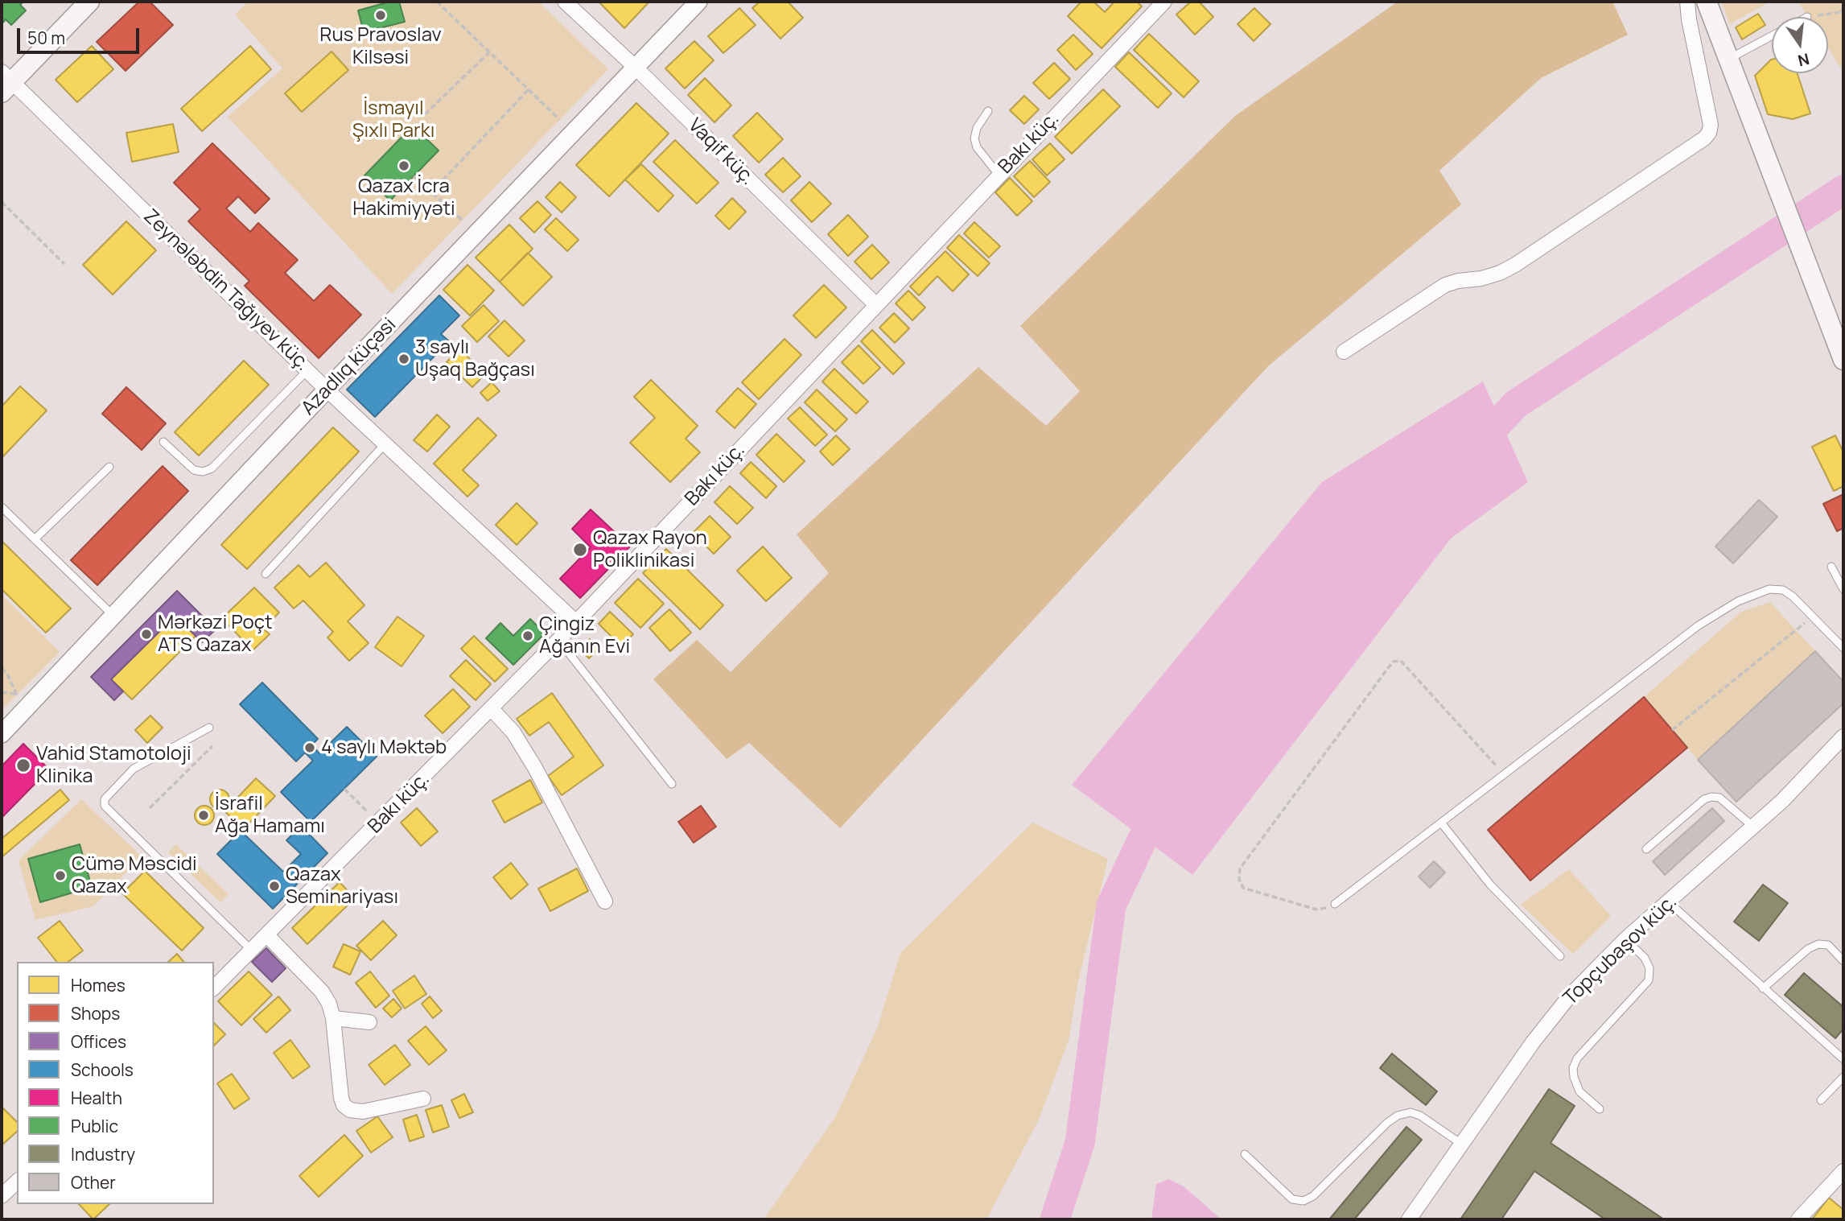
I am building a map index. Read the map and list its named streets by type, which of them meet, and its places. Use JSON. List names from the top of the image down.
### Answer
{
  "streets": {
    "street": [
      "Bakı küç.",
      "Vaqif küç.",
      "Zeynələbdin Tağıyev küç.",
      "Azadlıq küçəsi",
      "Topçubaşov küç."
    ]
  },
  "crossings": [
    ["Bakı küç.", "Vaqif küç."],
    ["Bakı küç.", "Zeynələbdin Tağıyev küç."],
    ["Vaqif küç.", "Azadlıq küçəsi"],
    ["Zeynələbdin Tağıyev küç.", "Azadlıq küçəsi"]
  ],
  "parks": ["İsmayıl Şıxlı Parkı"],
  "places": [
    "Rus Pravoslav Kilsəsi",
    "Qazax İcra Hakimiyyəti",
    "3 saylı Uşaq Bağçası",
    "Qazax Rayon Poliklinikasi",
    "Mərkəzi Poçt ATS Qazax",
    "Çingiz Ağanın Evi",
    "4 saylı Məktəb",
    "Vahid Stamotoloji Klinika",
    "İsrafil Ağa Hamamı",
    "Cümə Məscidi Qazax",
    "Qazax Seminariyası"
  ],
  "legend": [
    "Homes",
    "Shops",
    "Offices",
    "Schools",
    "Health",
    "Public",
    "Industry",
    "Other"
  ],
  "scale_bar": "50 m",
  "north": "bottom"
}
